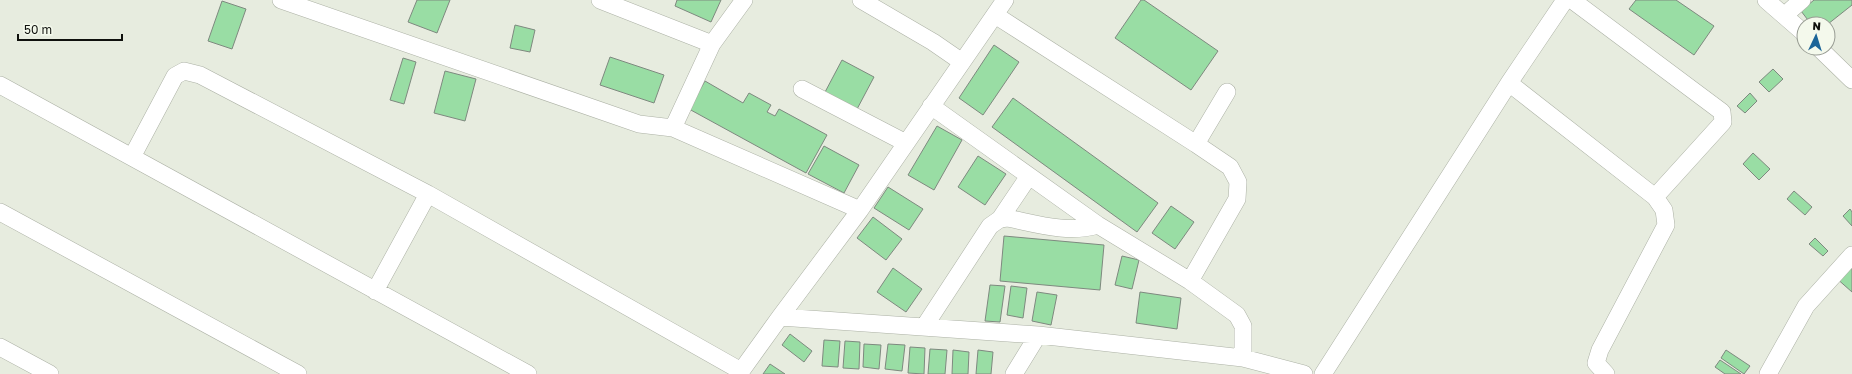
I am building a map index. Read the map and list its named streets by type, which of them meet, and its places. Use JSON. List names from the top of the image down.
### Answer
{
  "scale_bar": "50 m",
  "north": "top"
}
